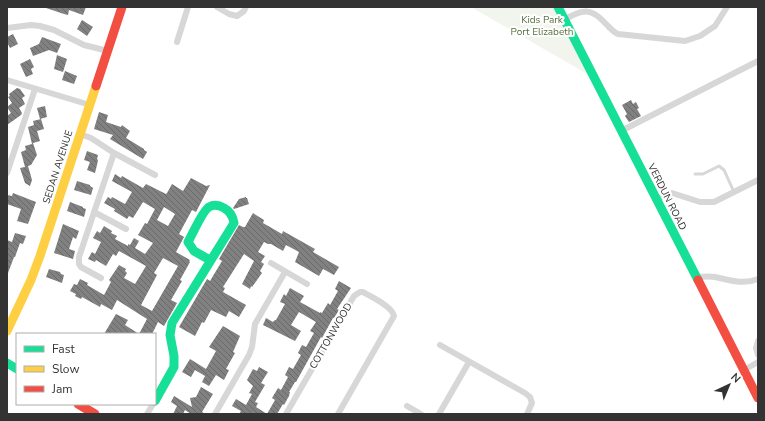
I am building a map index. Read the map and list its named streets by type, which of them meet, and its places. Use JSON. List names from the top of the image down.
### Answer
{
  "streets": {
    "street": ["SEDAN AVENUE", "VERDUN ROAD", "COTTONWOOD"]
  },
  "parks": ["Kids Park Port Elizabeth"],
  "legend": ["Fast", "Slow", "Jam"],
  "north": "top right"
}
